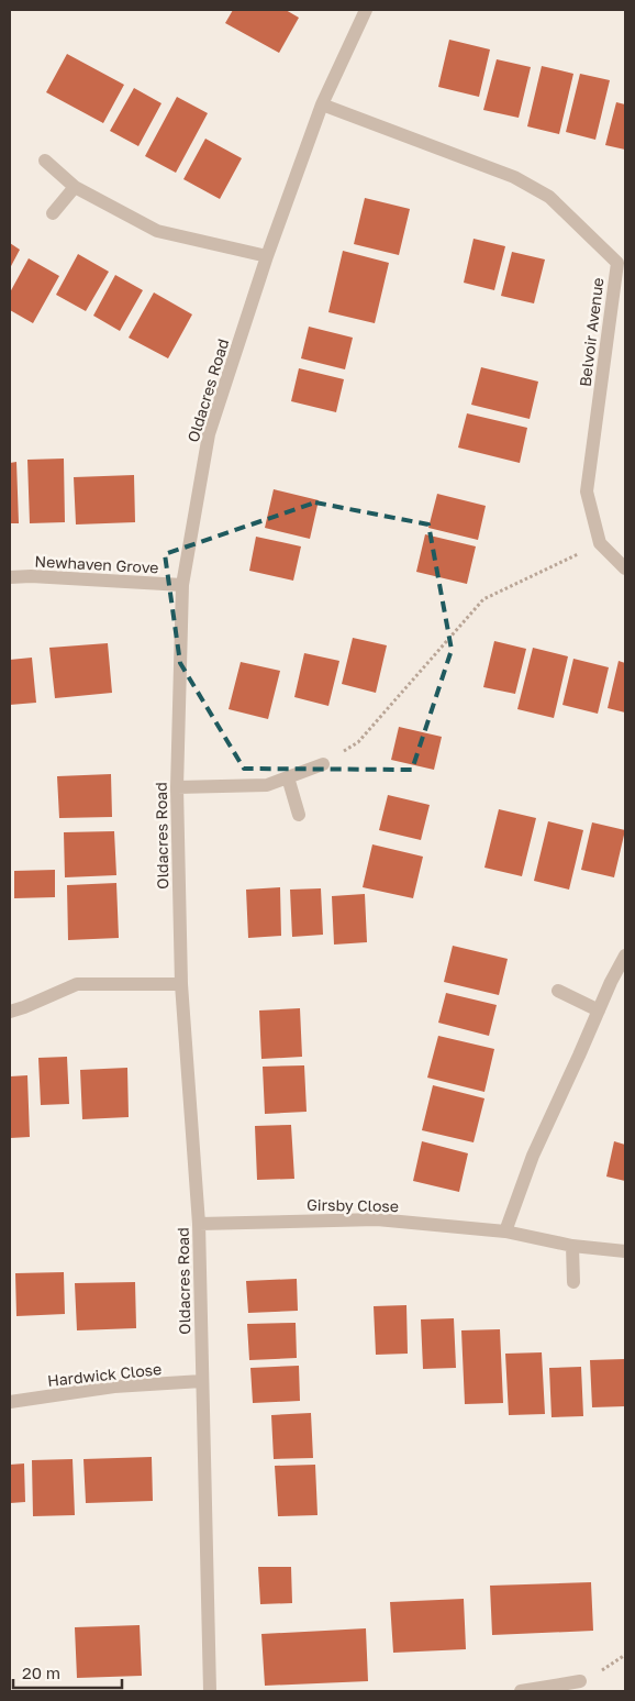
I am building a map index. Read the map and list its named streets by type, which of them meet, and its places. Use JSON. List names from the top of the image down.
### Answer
{
  "streets": {
    "street": [
      "Belvoir Avenue",
      "Oldacres Road",
      "Newhaven Grove",
      "Girsby Close",
      "Hardwick Close"
    ]
  },
  "crossings": [
    ["Belvoir Avenue", "Oldacres Road"],
    ["Oldacres Road", "Newhaven Grove"],
    ["Oldacres Road", "Girsby Close"],
    ["Oldacres Road", "Hardwick Close"]
  ],
  "scale_bar": "20 m"
}
